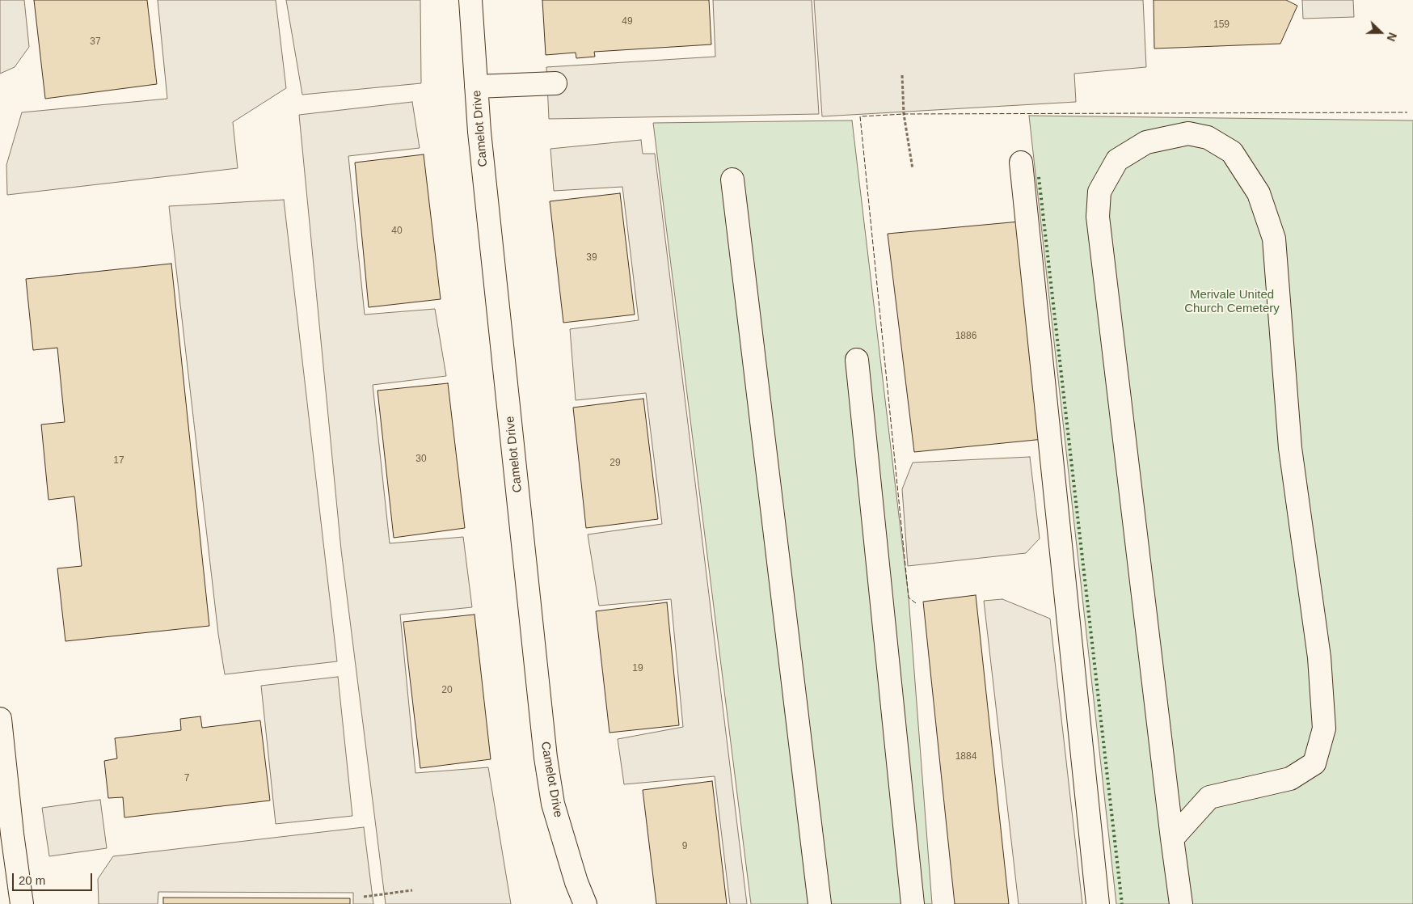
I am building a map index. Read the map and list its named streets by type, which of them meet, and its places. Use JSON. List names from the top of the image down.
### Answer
{
  "streets": {
    "street": ["Camelot Drive"]
  },
  "parks": ["Merivale United Church Cemetery"],
  "house_numbers": [
    "49",
    "159",
    "37",
    "40",
    "39",
    "1886",
    "30",
    "17",
    "29",
    "19",
    "20",
    "1884",
    "7",
    "9"
  ],
  "scale_bar": "20 m",
  "north": "right"
}
